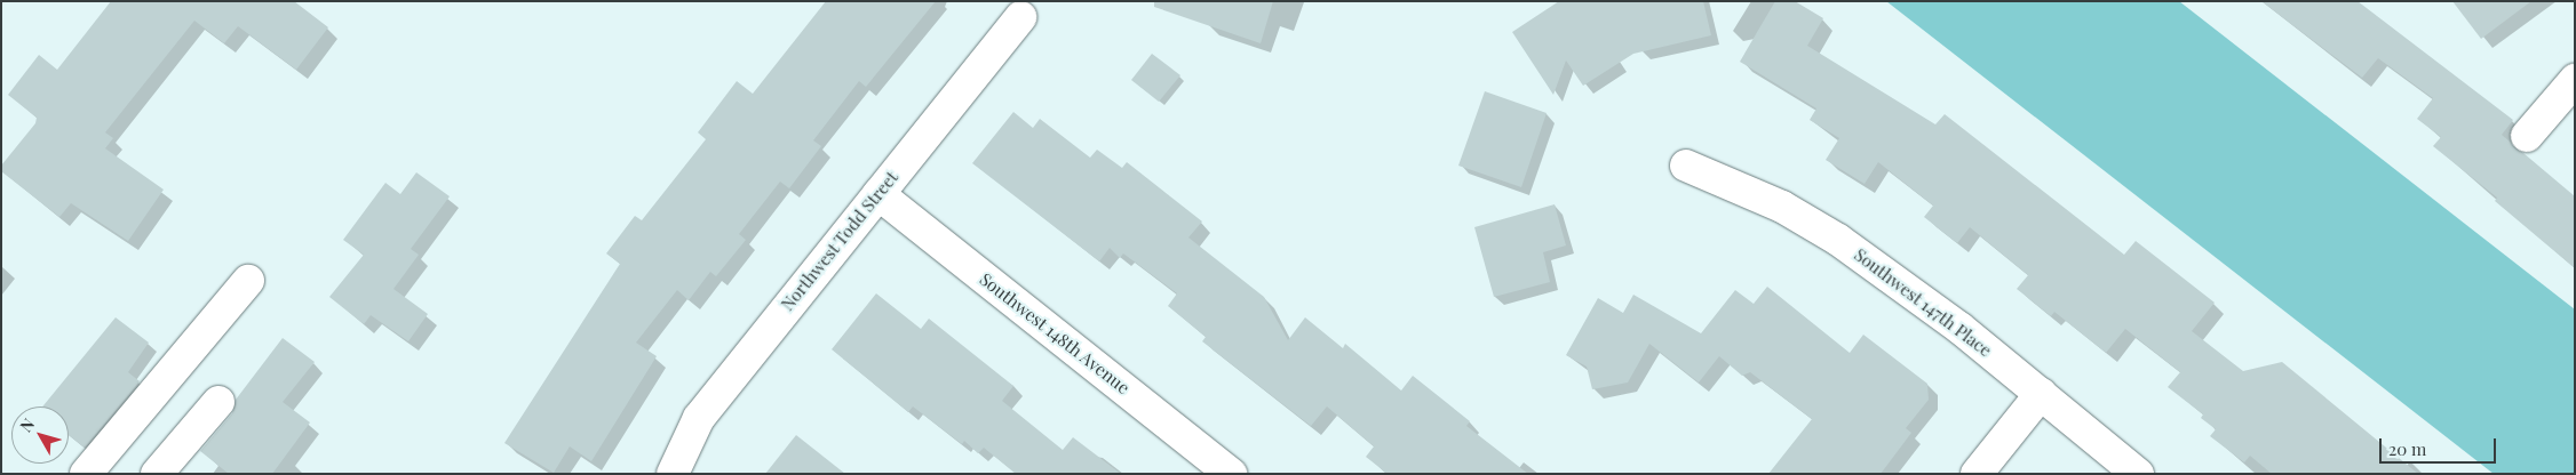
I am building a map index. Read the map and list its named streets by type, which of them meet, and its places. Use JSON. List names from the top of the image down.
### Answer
{
  "streets": {
    "street": ["Northwest Todd Street", "Southwest 147th Place", "Southwest 148th Avenue"]
  },
  "crossings": [
    ["Northwest Todd Street", "Southwest 148th Avenue"]
  ],
  "scale_bar": "20 m",
  "north": "top left"
}
